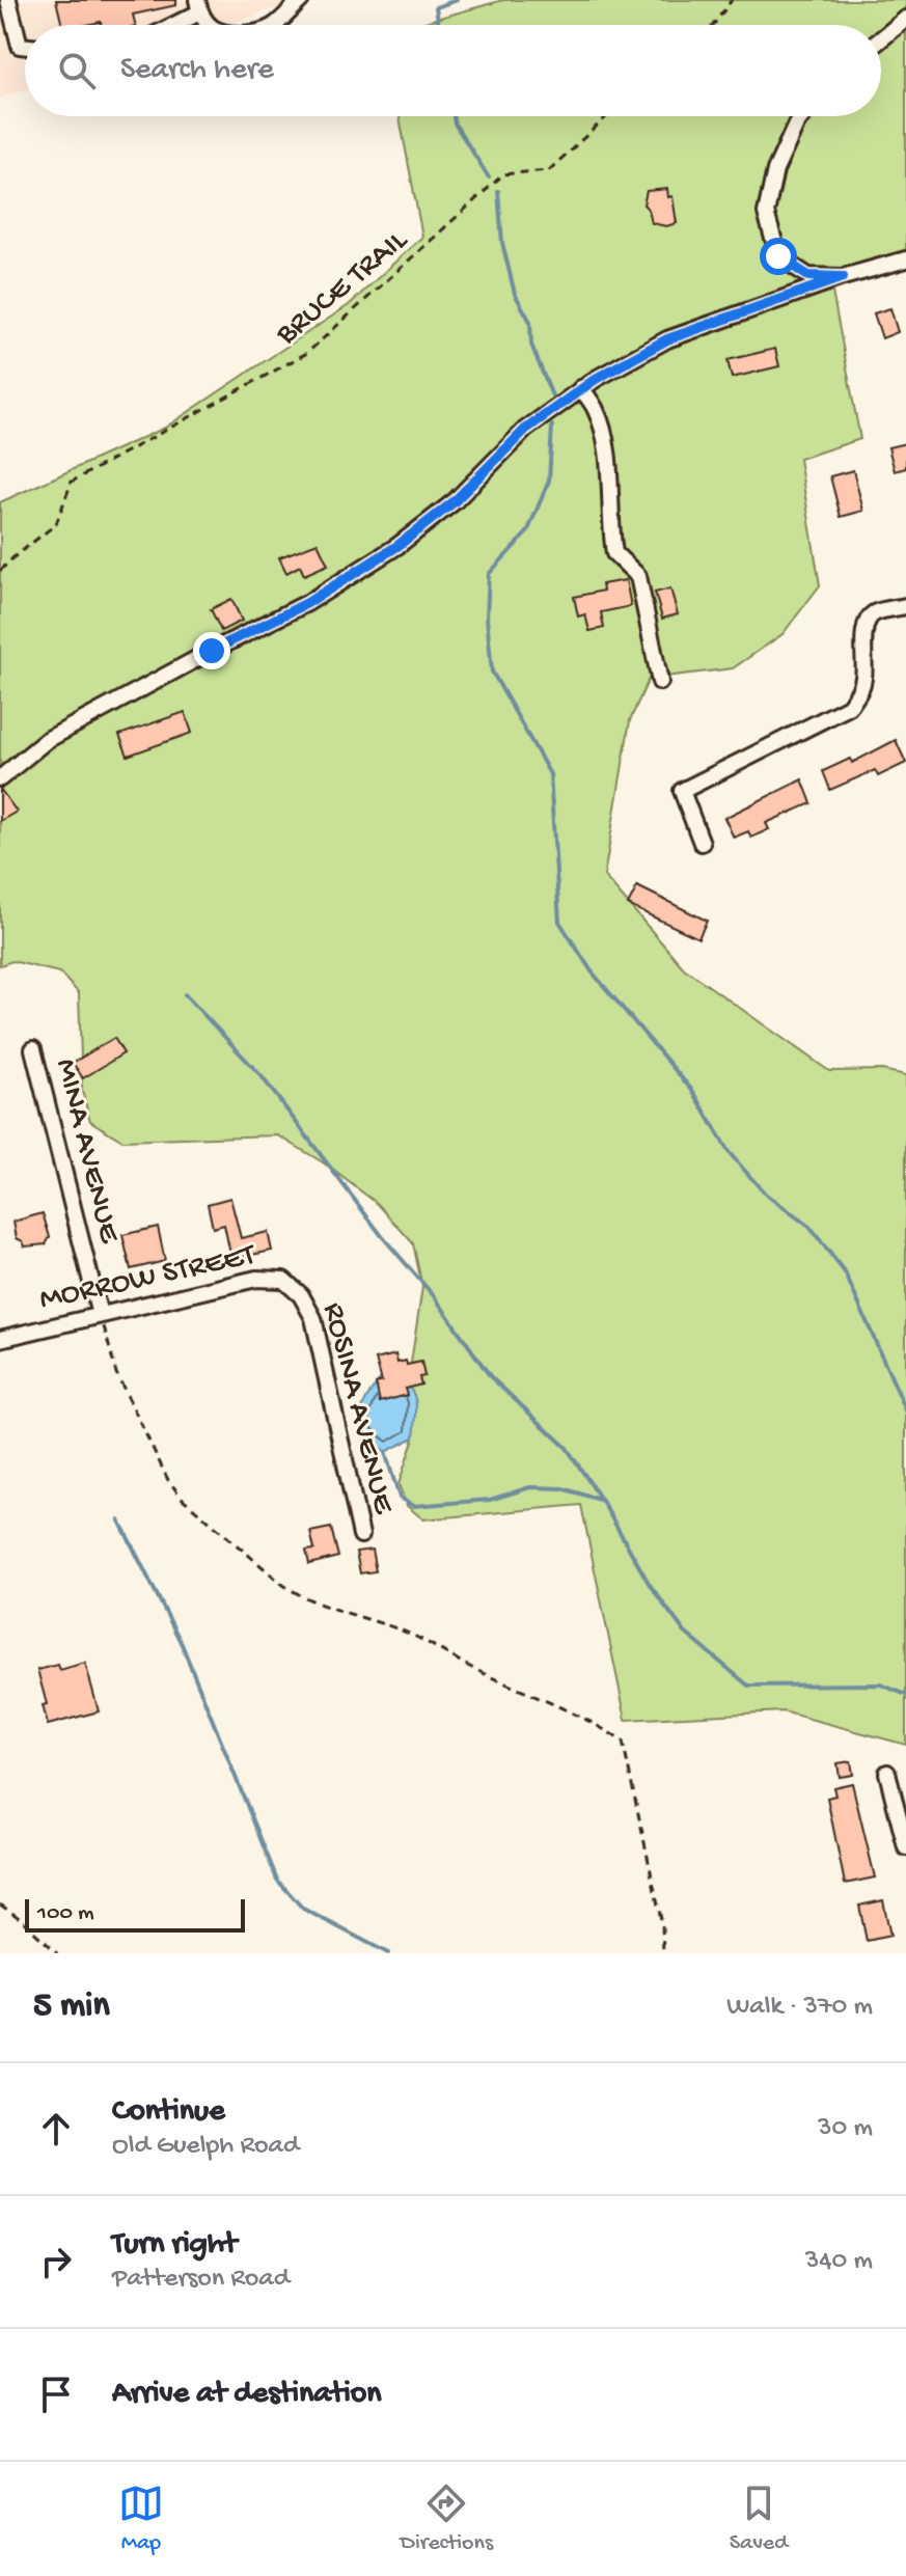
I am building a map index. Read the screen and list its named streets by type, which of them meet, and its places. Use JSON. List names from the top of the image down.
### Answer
{
  "streets": {
    "street": ["MINA AVENUE", "MORROW STREET", "ROSINA AVENUE"],
    "path": ["BRUCE TRAIL"]
  },
  "crossings": [
    ["MINA AVENUE", "MORROW STREET"],
    ["MORROW STREET", "ROSINA AVENUE"]
  ],
  "scale_bar": "100 m",
  "page": {
    "search": "Search here",
    "scale": "100 m",
    "heading": ["5 min", "Walk · 370 m"],
    "list": [
      ["Continue", "Old Guelph Road", "30 m"],
      ["Turn right", "Patterson Road", "340 m"],
      "Arrive at destination"
    ],
    "nav": ["Map", "Directions", "Saved"]
  }
}
